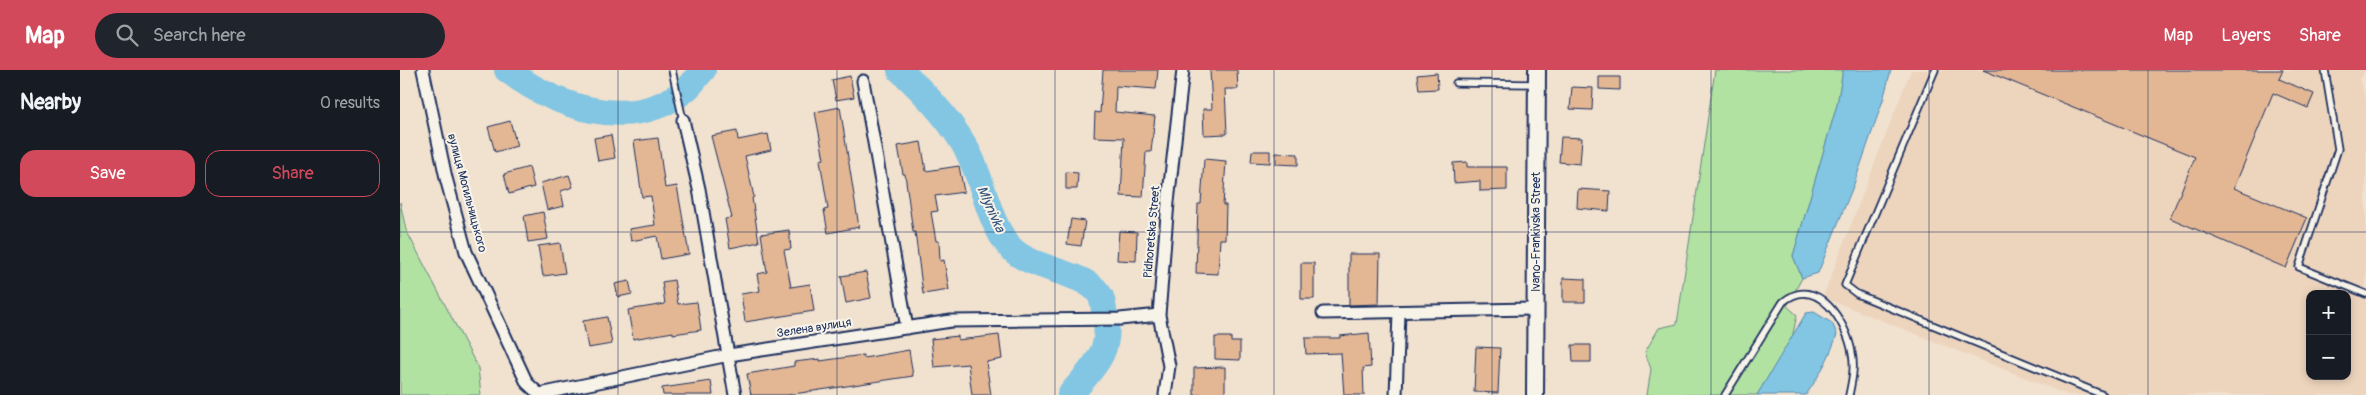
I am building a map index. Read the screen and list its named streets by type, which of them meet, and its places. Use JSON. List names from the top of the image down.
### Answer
{
  "streets": {
    "main road": ["Ivano-Frankivska Street"],
    "street": ["вулиця Могильницького", "Pidhoretska Street", "Зелена вулиця"]
  },
  "crossings": [
    ["вулиця Могильницького", "Зелена вулиця"],
    ["Pidhoretska Street", "Зелена вулиця"]
  ],
  "water": ["Mlynivka"],
  "page": {
    "header": "Map",
    "search": "Search here",
    "nav": ["Map", "Layers", "Share"],
    "heading": ["Nearby", "0 results"],
    "buttons": ["Save", "Share"],
    "map_buttons": ["+", "−"]
  }
}
